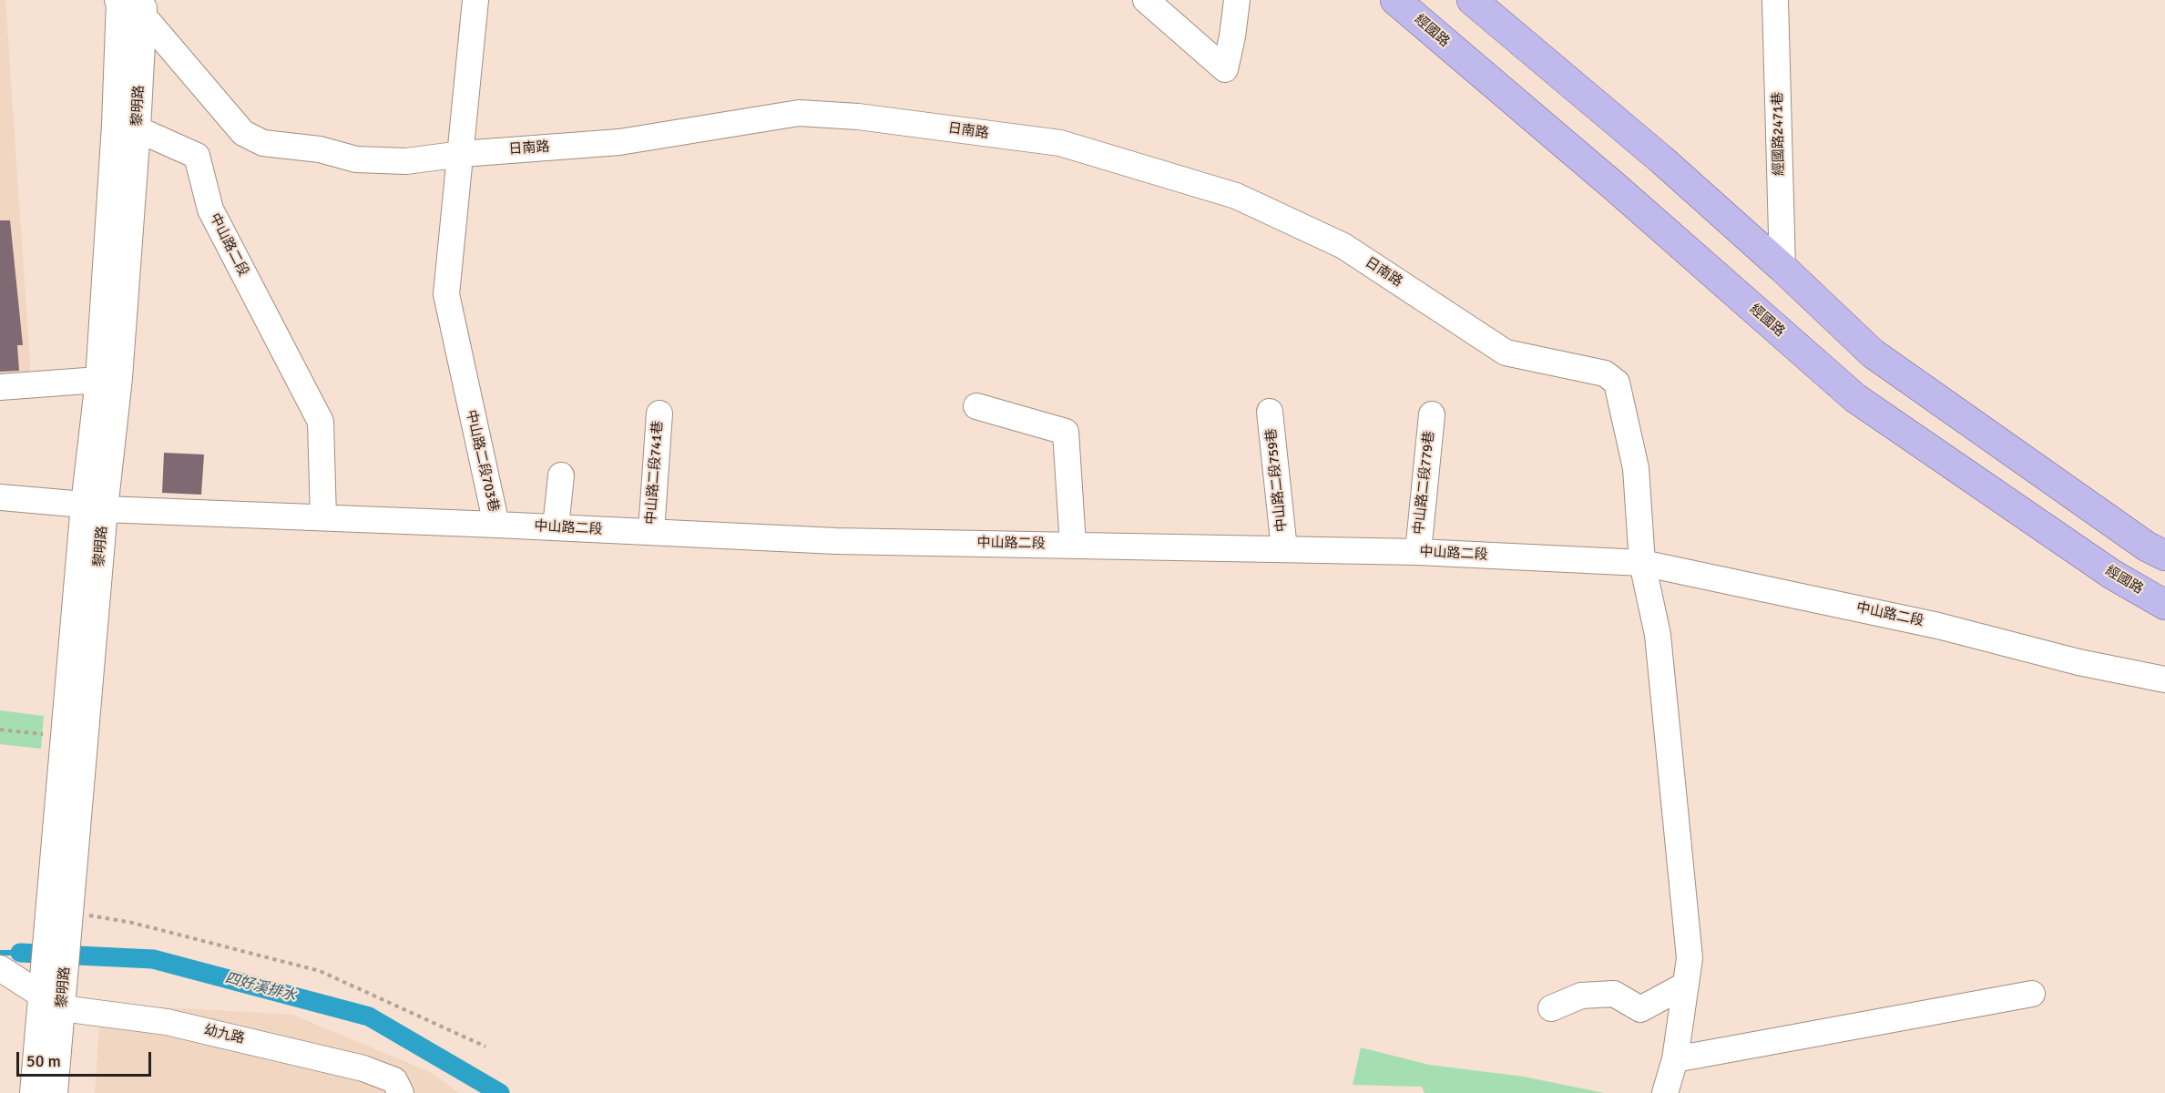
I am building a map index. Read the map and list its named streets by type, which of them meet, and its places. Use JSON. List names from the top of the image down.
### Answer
{
  "streets": {
    "main road": ["經國路"],
    "street": [
      "黎明路",
      "日南路",
      "經國路2471巷",
      "中山路二段",
      "中山路二段703巷",
      "中山路二段741巷",
      "中山路二段759巷",
      "中山路二段779巷",
      "幼九路"
    ]
  },
  "crossings": [
    ["黎明路", "日南路"],
    ["黎明路", "中山路二段"],
    ["黎明路", "幼九路"],
    ["日南路", "中山路二段"],
    ["日南路", "中山路二段703巷"],
    ["中山路二段", "中山路二段703巷"],
    ["中山路二段", "中山路二段741巷"],
    ["中山路二段", "中山路二段759巷"],
    ["中山路二段", "中山路二段779巷"]
  ],
  "water": ["四好溪排水"],
  "scale_bar": "50 m"
}
